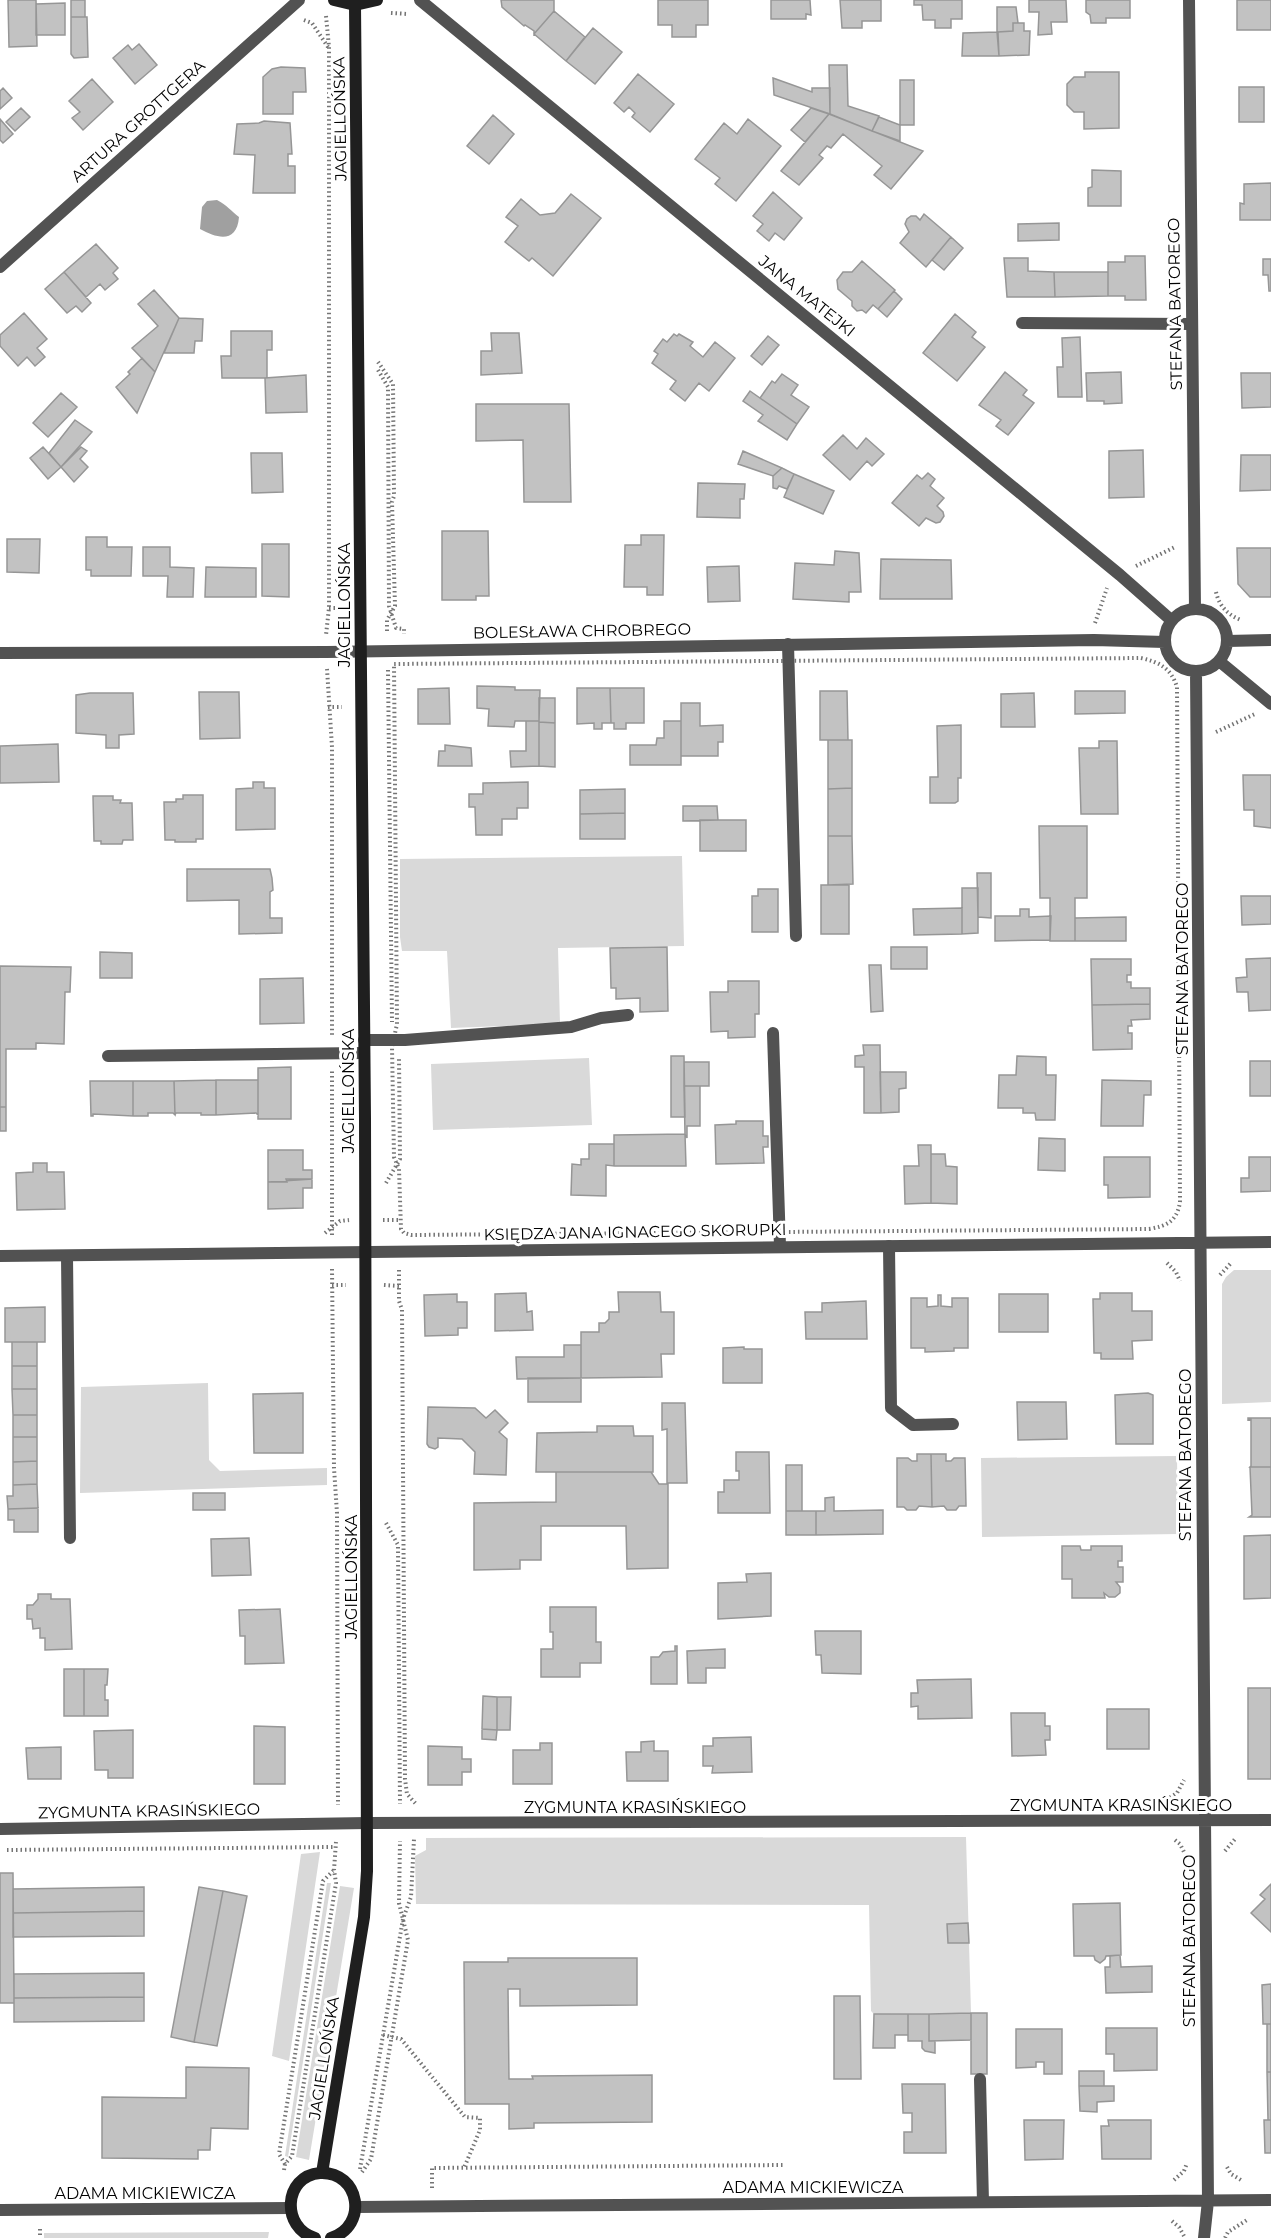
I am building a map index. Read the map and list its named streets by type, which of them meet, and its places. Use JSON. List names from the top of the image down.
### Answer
{
  "streets": {
    "street": [
      "JAGIELLOŃSKA",
      "ARTURA GROTTGERA",
      "JANA MATEJKI",
      "STEFANA BATOREGO",
      "BOLESŁAWA CHROBREGO",
      "KSIĘDZA JANA IGNACEGO SKORUPKI",
      "ZYGMUNTA KRASIŃSKIEGO",
      "ADAMA MICKIEWICZA"
    ]
  },
  "crossings": [
    ["JAGIELLOŃSKA", "BOLESŁAWA CHROBREGO"],
    ["JAGIELLOŃSKA", "KSIĘDZA JANA IGNACEGO SKORUPKI"],
    ["JAGIELLOŃSKA", "ZYGMUNTA KRASIŃSKIEGO"],
    ["JANA MATEJKI", "STEFANA BATOREGO"],
    ["JANA MATEJKI", "BOLESŁAWA CHROBREGO"],
    ["STEFANA BATOREGO", "BOLESŁAWA CHROBREGO"],
    ["STEFANA BATOREGO", "KSIĘDZA JANA IGNACEGO SKORUPKI"],
    ["STEFANA BATOREGO", "ZYGMUNTA KRASIŃSKIEGO"],
    ["STEFANA BATOREGO", "ADAMA MICKIEWICZA"]
  ]
}
